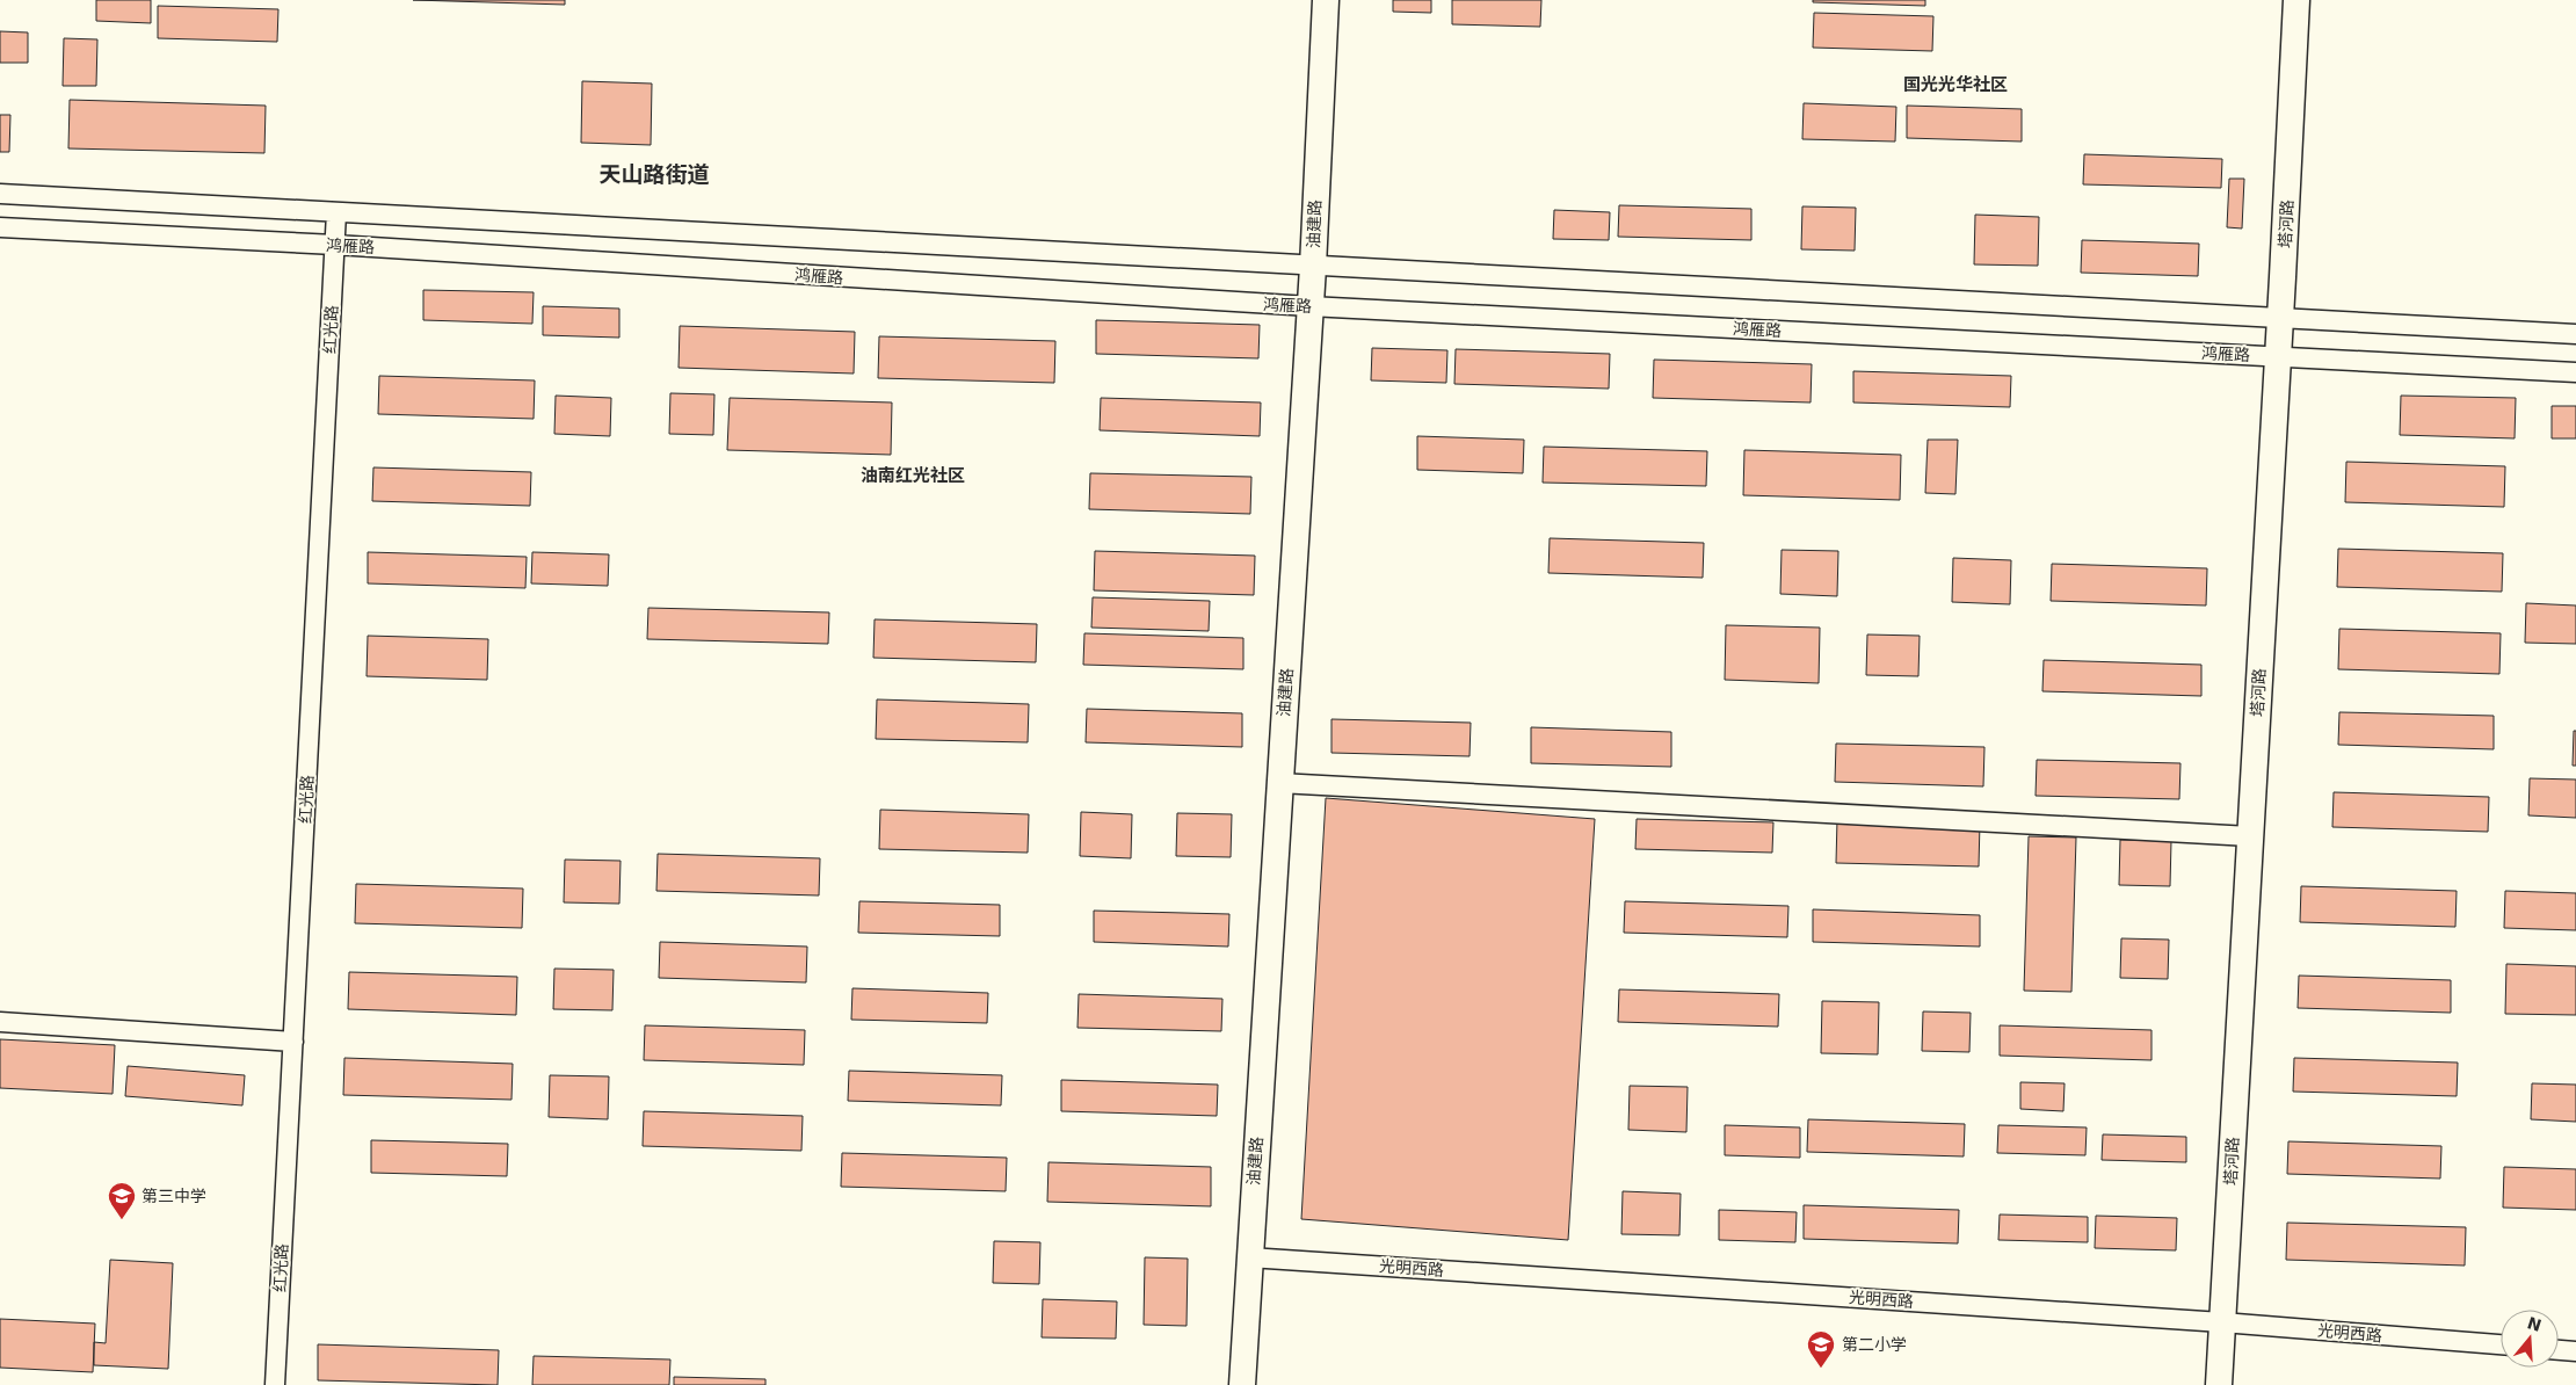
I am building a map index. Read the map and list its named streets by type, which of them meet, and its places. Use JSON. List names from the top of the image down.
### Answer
{
  "streets": {
    "street": [
      "油建路",
      "塔河路",
      "鸿雁路",
      "红光路",
      "光明西路"
    ]
  },
  "crossings": [
    ["油建路", "鸿雁路"],
    ["油建路", "光明西路"],
    ["塔河路", "鸿雁路"],
    ["塔河路", "光明西路"],
    ["鸿雁路", "红光路"]
  ],
  "districts": ["国光光华社区", "天山路街道", "油南红光社区"],
  "places": {
    "school or university": ["第三中学", "第二小学"]
  },
  "north": "top"
}
